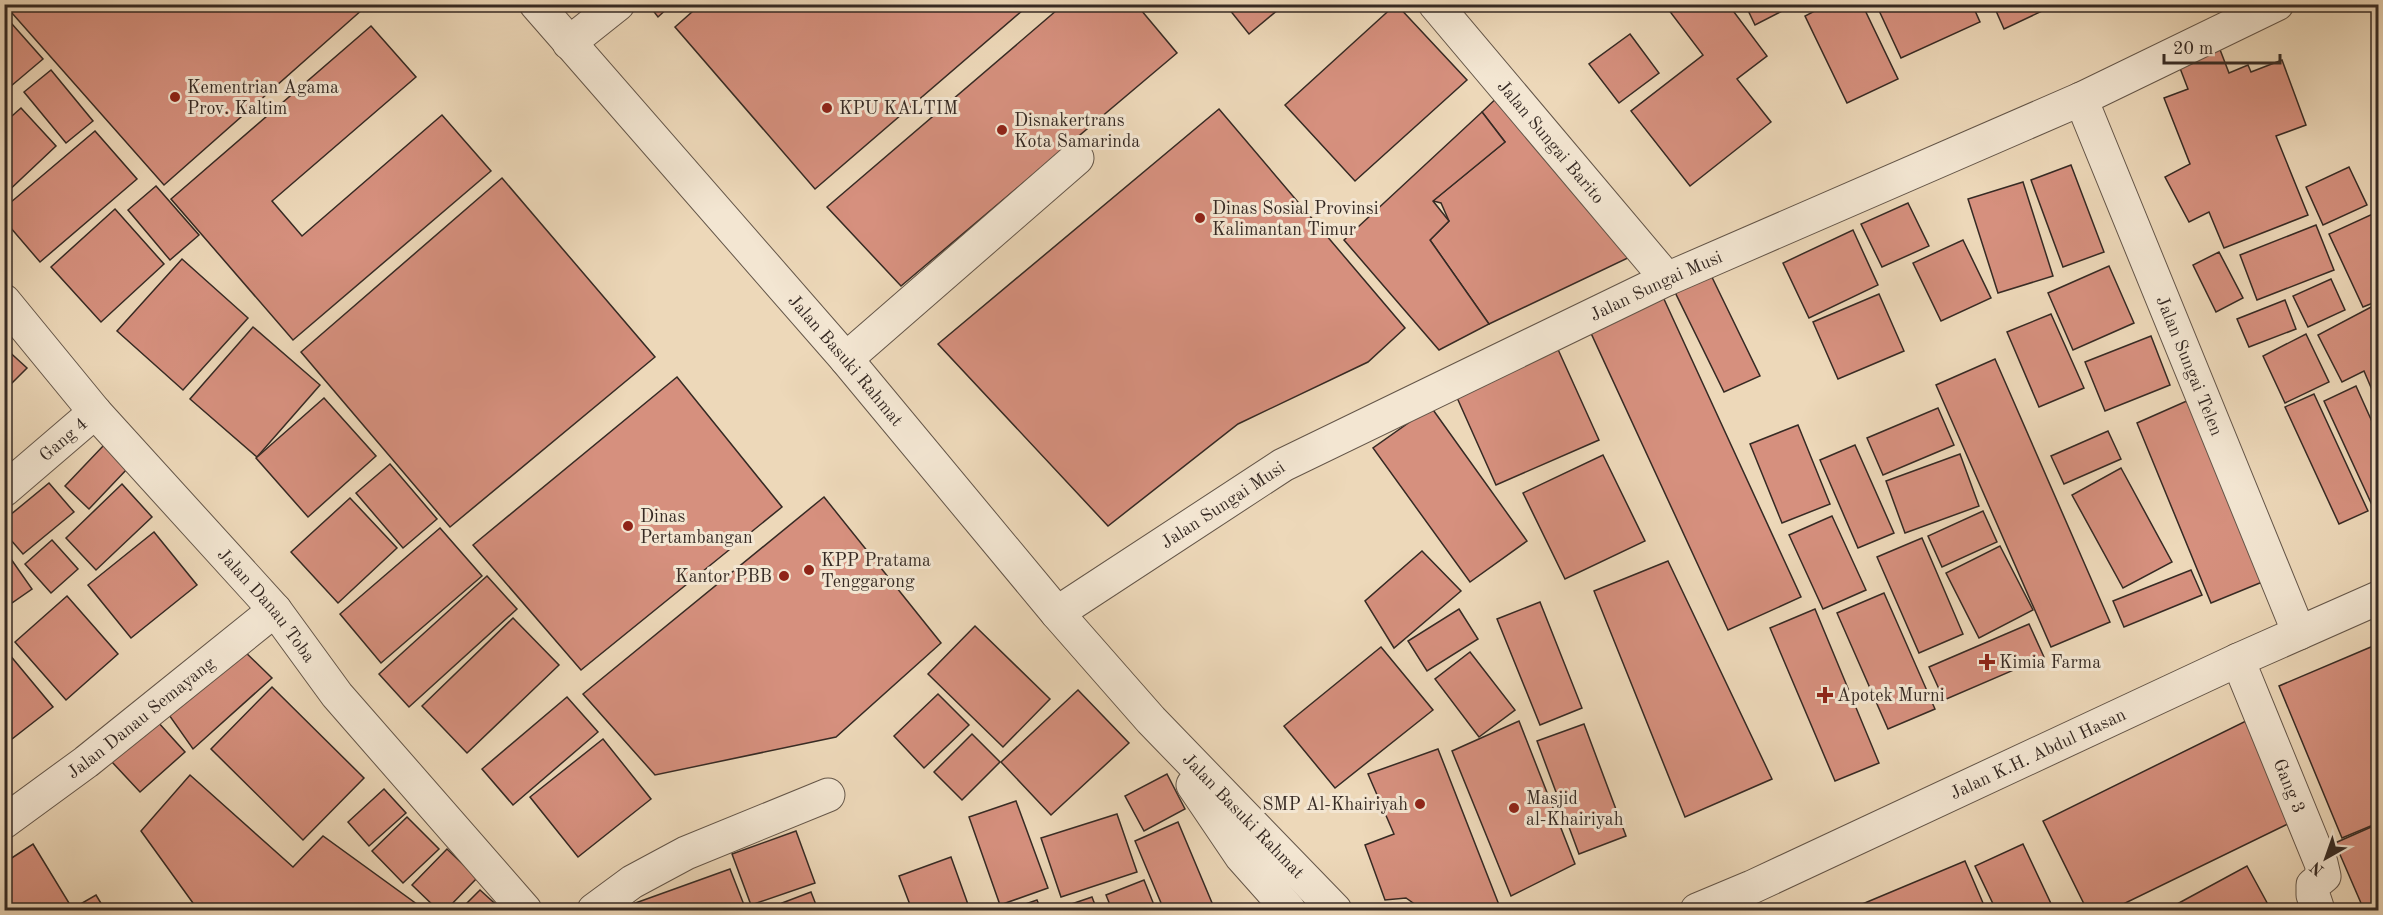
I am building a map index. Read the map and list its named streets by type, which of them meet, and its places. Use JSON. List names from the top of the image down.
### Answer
{
  "streets": {
    "street": [
      "Jalan Sungai Barito",
      "Jalan Sungai Musi",
      "Jalan Basuki Rahmat",
      "Jalan Sungai Telen",
      "Gang 4",
      "Jalan Danau Toba",
      "Jalan Danau Semayang",
      "Jalan K.H. Abdul Hasan",
      "Gang 3"
    ]
  },
  "crossings": [
    ["Jalan Sungai Barito", "Jalan Sungai Musi"],
    ["Jalan Sungai Musi", "Jalan Basuki Rahmat"],
    ["Jalan Sungai Musi", "Jalan Sungai Telen"],
    ["Jalan Sungai Telen", "Jalan K.H. Abdul Hasan"],
    ["Gang 4", "Jalan Danau Toba"],
    ["Jalan Danau Toba", "Jalan Danau Semayang"],
    ["Jalan K.H. Abdul Hasan", "Gang 3"]
  ],
  "places": {
    "other": [
      "Kementrian Agama Prov. Kaltim",
      "KPU KALTIM",
      "Disnakertrans Kota Samarinda",
      "Dinas Sosial Provinsi Kalimantan Timur",
      "Dinas Pertambangan",
      "KPP Pratama Tenggarong",
      "Kantor PBB",
      "SMP Al-Khairiyah",
      "Masjid al-Khairiyah"
    ],
    "health": ["Kimia Farma", "Apotek Murni"]
  },
  "scale_bar": "20 m",
  "north": "bottom left"
}
